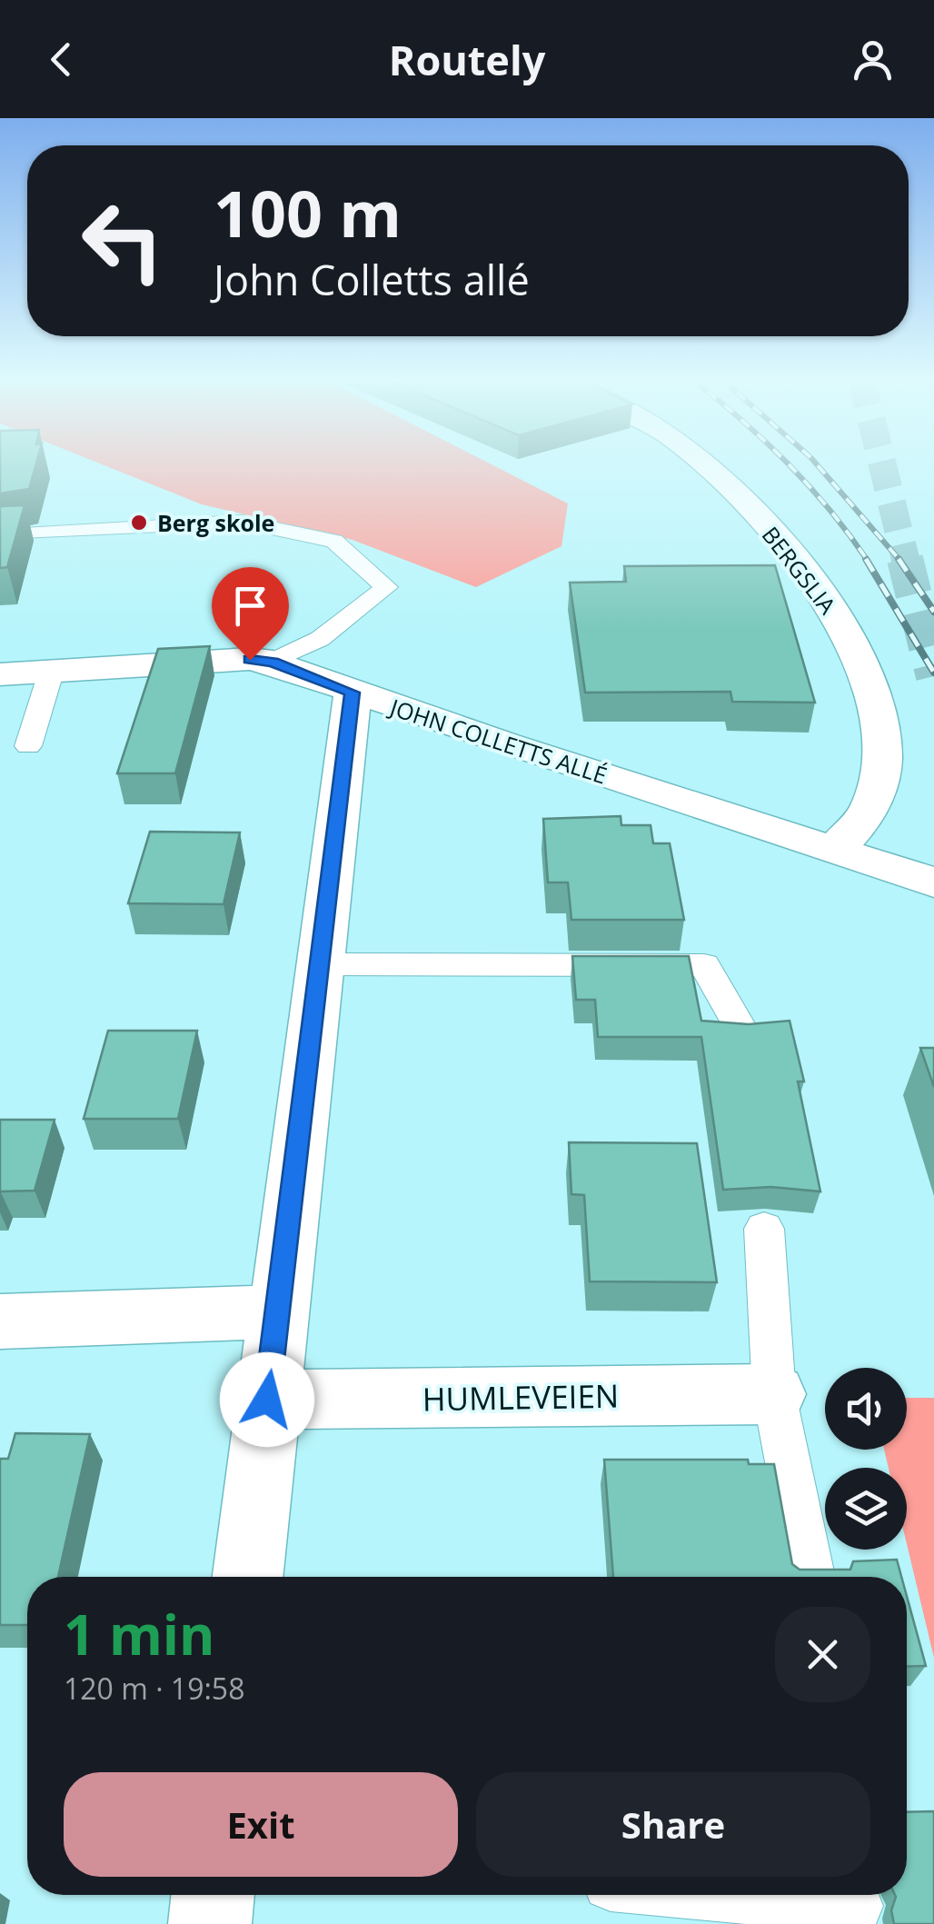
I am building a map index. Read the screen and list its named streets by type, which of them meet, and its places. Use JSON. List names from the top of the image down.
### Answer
{
  "streets": {
    "street": ["BERGSLIA", "JOHN COLLETTS ALLÉ", "HUMLEVEIEN"]
  },
  "crossings": [
    ["BERGSLIA", "JOHN COLLETTS ALLÉ"]
  ],
  "places": ["Berg skole"],
  "page": {
    "header": "Routely",
    "turn": ["100 m", "John Colletts allé"],
    "heading": ["1 min", "120 m · 19:58"],
    "buttons": ["Exit", "Share"]
  }
}
